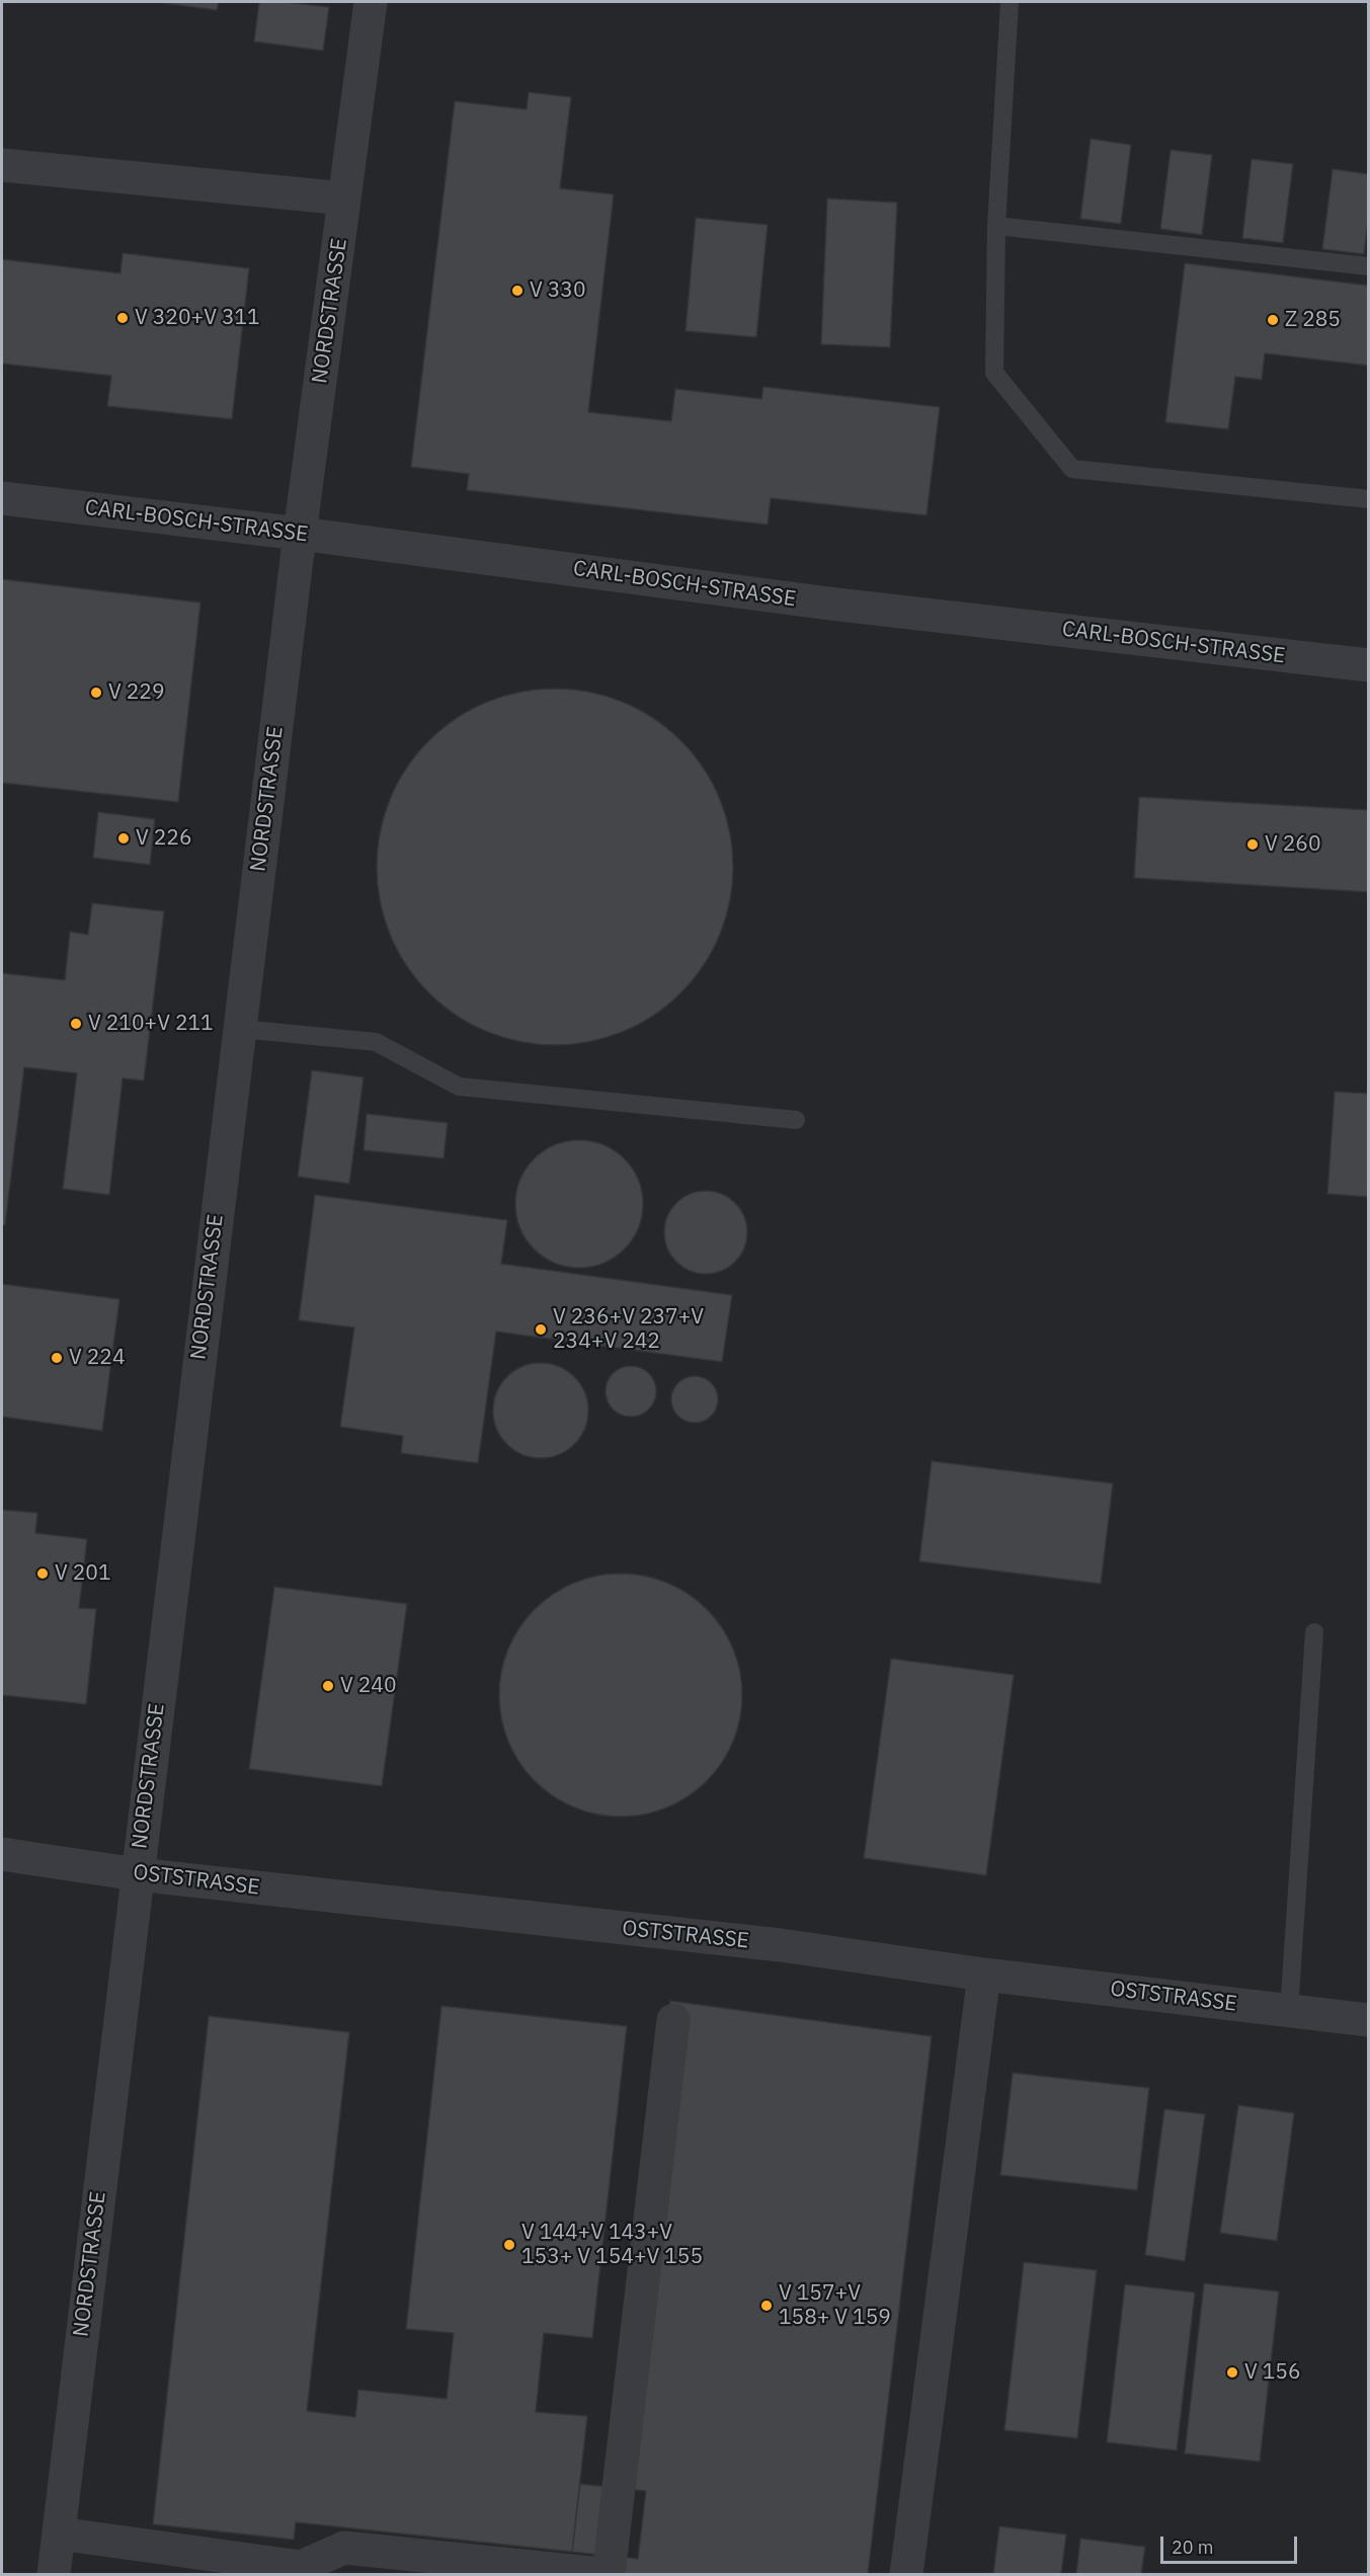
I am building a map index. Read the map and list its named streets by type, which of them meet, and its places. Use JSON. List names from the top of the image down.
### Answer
{
  "streets": {
    "street": ["NORDSTRASSE", "CARL-BOSCH-STRASSE", "OSTSTRASSE"]
  },
  "crossings": [
    ["NORDSTRASSE", "CARL-BOSCH-STRASSE"],
    ["NORDSTRASSE", "OSTSTRASSE"]
  ],
  "places": [
    "V 330",
    "V 320+V 311",
    "Z 285",
    "V 229",
    "V 226",
    "V 260",
    "V 210+V 211",
    "V 236+V 237+V 234+V 242",
    "V 224",
    "V 201",
    "V 240",
    "V 144+V 143+V 153+ V 154+V 155",
    "V 157+V 158+ V 159",
    "V 156"
  ],
  "scale_bar": "20 m"
}
